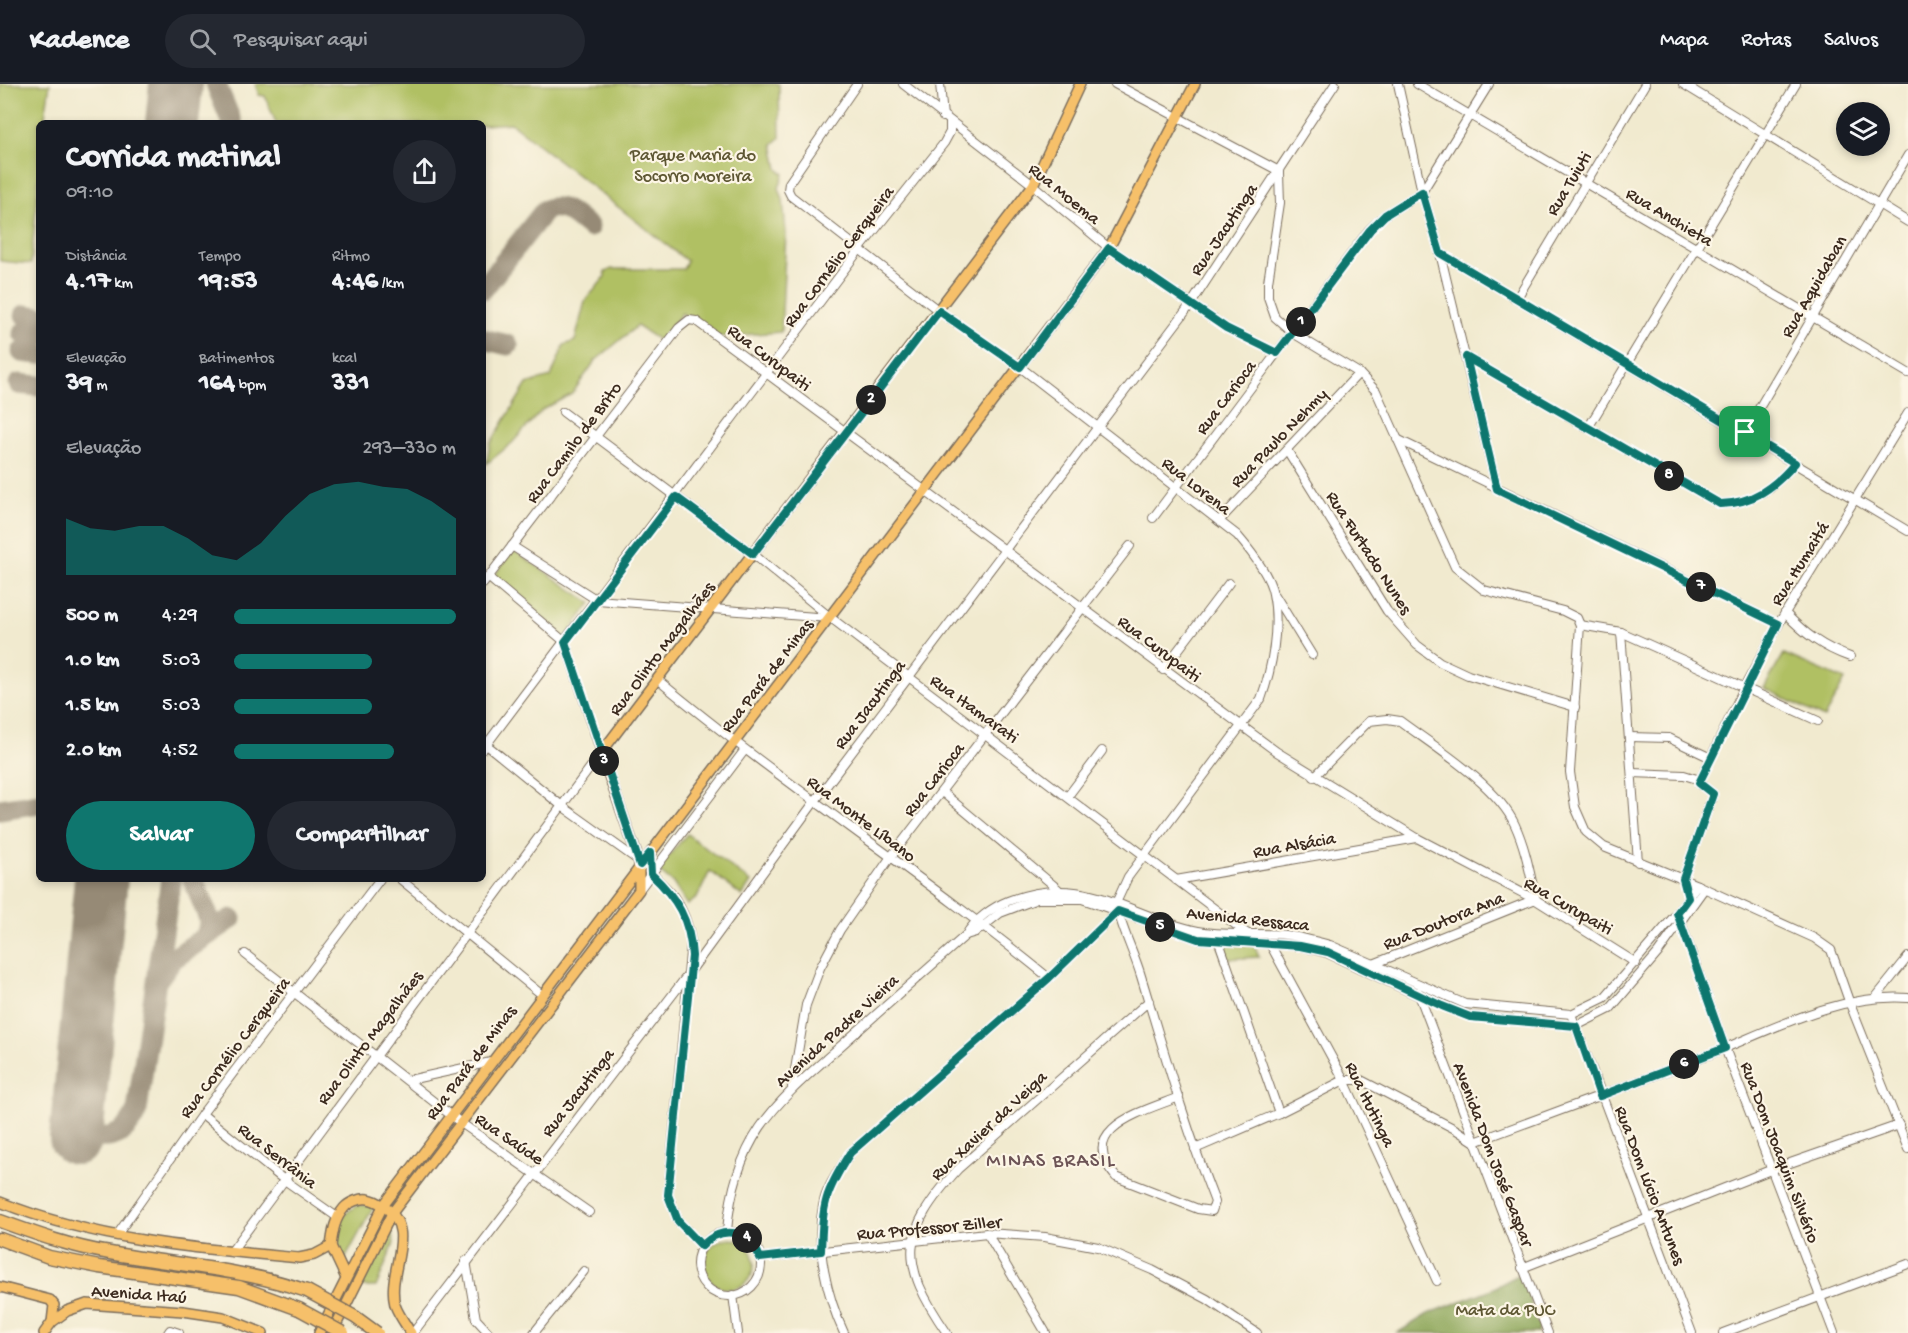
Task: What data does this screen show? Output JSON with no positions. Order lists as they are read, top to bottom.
{
  "streets": {
    "main road": ["Rua Olinto Magalhães", "Rua Pará de Minas", "Avenida Itaú"],
    "street": [
      "Rua Tuiuti",
      "Rua Moema",
      "Rua Anchieta",
      "Rua Jacutinga",
      "Rua Cornélio Cerqueira",
      "Rua Aquidaban",
      "Rua Curupaiti",
      "Rua Carioca",
      "Rua Paulo Nehmy",
      "Rua Camilo de Brito",
      "Rua Lorena",
      "Rua Furtado Nunes",
      "Rua Humaitá",
      "Rua Itamarati",
      "Rua Monte Líbano",
      "Rua Alsácia",
      "Avenida Ressaca",
      "Rua Doutora Ana",
      "Avenida Padre Vieira",
      "Rua Itutinga",
      "Rua Xavier da Veiga",
      "Rua Saúde",
      "Rua Dom Joaquim Silvério",
      "Avenida Dom José Gaspar",
      "Rua Serrânia",
      "Rua Dom Lúcio Antunes",
      "Rua Professor Ziller"
    ]
  },
  "crossings": [
    ["Rua Tuiuti", "Rua Anchieta"],
    ["Rua Moema", "Rua Jacutinga"],
    ["Rua Moema", "Rua Cornélio Cerqueira"],
    ["Rua Moema", "Rua Carioca"],
    ["Rua Moema", "Rua Olinto Magalhães"],
    ["Rua Moema", "Rua Pará de Minas"],
    ["Rua Anchieta", "Rua Aquidaban"],
    ["Rua Jacutinga", "Rua Curupaiti"],
    ["Rua Jacutinga", "Rua Lorena"],
    ["Rua Jacutinga", "Rua Itamarati"],
    ["Rua Jacutinga", "Rua Monte Líbano"],
    ["Rua Jacutinga", "Rua Saúde"],
    ["Rua Cornélio Cerqueira", "Rua Curupaiti"],
    ["Rua Cornélio Cerqueira", "Rua Lorena"],
    ["Rua Cornélio Cerqueira", "Rua Itamarati"],
    ["Rua Cornélio Cerqueira", "Rua Saúde"],
    ["Rua Cornélio Cerqueira", "Rua Serrânia"],
    ["Rua Curupaiti", "Rua Carioca"],
    ["Rua Curupaiti", "Rua Camilo de Brito"],
    ["Rua Curupaiti", "Rua Lorena"],
    ["Rua Curupaiti", "Rua Olinto Magalhães"],
    ["Rua Curupaiti", "Rua Pará de Minas"],
    ["Rua Curupaiti", "Rua Alsácia"],
    ["Rua Curupaiti", "Rua Doutora Ana"],
    ["Rua Carioca", "Rua Lorena"],
    ["Rua Carioca", "Rua Itamarati"],
    ["Rua Carioca", "Rua Monte Líbano"],
    ["Rua Carioca", "Avenida Padre Vieira"],
    ["Rua Paulo Nehmy", "Rua Lorena"],
    ["Rua Paulo Nehmy", "Rua Furtado Nunes"],
    ["Rua Camilo de Brito", "Rua Itamarati"],
    ["Rua Lorena", "Rua Olinto Magalhães"],
    ["Rua Lorena", "Rua Pará de Minas"],
    ["Rua Lorena", "Rua Itamarati"],
    ["Rua Lorena", "Avenida Ressaca"],
    ["Rua Olinto Magalhães", "Rua Itamarati"],
    ["Rua Olinto Magalhães", "Rua Monte Líbano"],
    ["Rua Olinto Magalhães", "Rua Saúde"],
    ["Rua Olinto Magalhães", "Rua Serrânia"],
    ["Rua Pará de Minas", "Rua Itamarati"],
    ["Rua Pará de Minas", "Rua Monte Líbano"],
    ["Rua Pará de Minas", "Rua Saúde"],
    ["Rua Itamarati", "Rua Alsácia"],
    ["Rua Itamarati", "Avenida Ressaca"],
    ["Rua Monte Líbano", "Avenida Ressaca"],
    ["Avenida Ressaca", "Rua Doutora Ana"],
    ["Avenida Ressaca", "Avenida Padre Vieira"],
    ["Avenida Ressaca", "Rua Itutinga"],
    ["Avenida Ressaca", "Avenida Dom José Gaspar"],
    ["Avenida Ressaca", "Rua Dom Lúcio Antunes"],
    ["Avenida Padre Vieira", "Rua Professor Ziller"],
    ["Rua Xavier da Veiga", "Rua Professor Ziller"]
  ],
  "districts": ["MINAS BRASIL"],
  "parks": ["Parque Maria do Socorro Moreira", "Mata da PUC"],
  "page": {
    "header": "Kadence",
    "search": "Pesquisar aqui",
    "nav": ["Mapa", "Rotas", "Salvos"],
    "heading": ["Corrida matinal", "09:10"],
    "stats": [
      ["Distância", "4.17 km"],
      ["Tempo", "19:53"],
      ["Ritmo", "4:46 /km"],
      ["Elevação", "39 m"],
      ["Batimentos", "164 bpm"],
      ["kcal", "331"]
    ],
    "pins": [
      "1",
      "2",
      "8",
      "7",
      "3",
      "5",
      "6",
      "4"
    ],
    "chart": ["Elevação", "293–330 m"],
    "list": [
      {
        "name": "500 m",
        "note": "4:29"
      },
      {
        "name": "1.0 km",
        "note": "5:03"
      },
      {
        "name": "1.5 km",
        "note": "5:03"
      },
      {
        "name": "2.0 km",
        "note": "4:52"
      }
    ],
    "buttons": ["Salvar", "Compartilhar"]
  }
}
